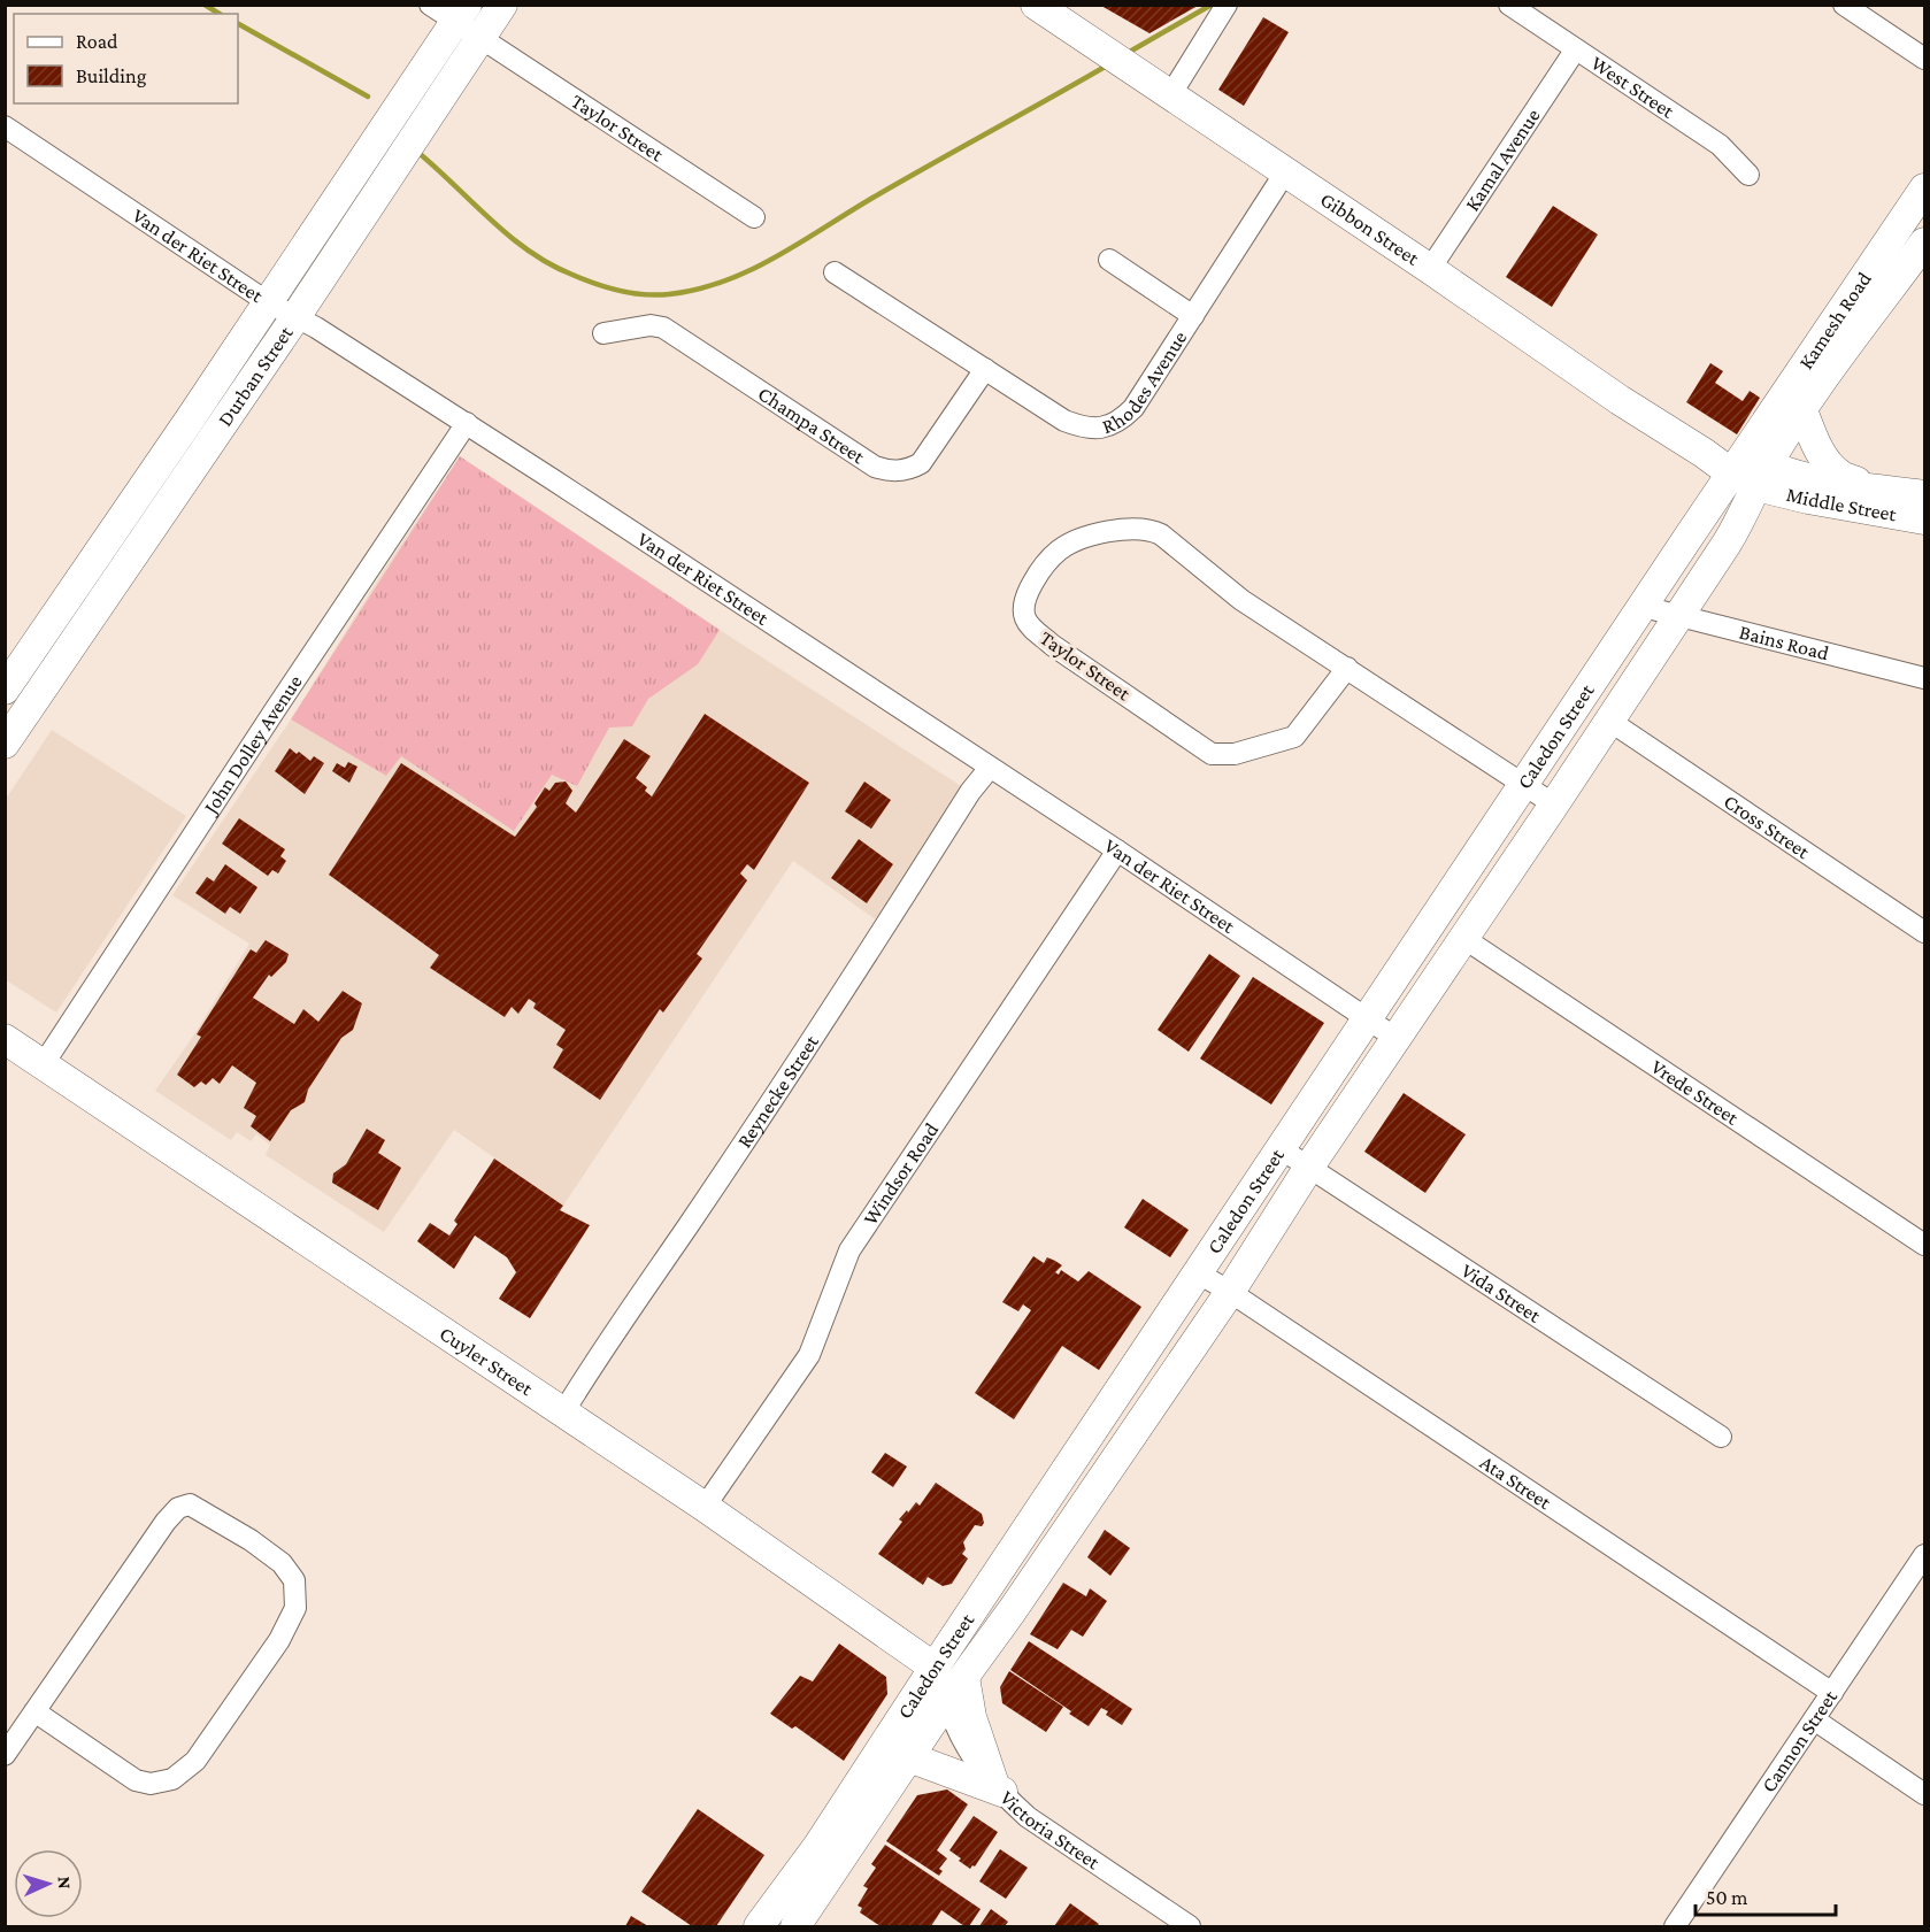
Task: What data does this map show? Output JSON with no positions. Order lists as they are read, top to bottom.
{
  "streets": {
    "main road": [
      "Gibbon Street",
      "Kamesh Road",
      "Durban Street",
      "Middle Street",
      "Caledon Street",
      "Cuyler Street"
    ],
    "street": [
      "West Street",
      "Taylor Street",
      "Kamal Avenue",
      "Van der Riet Street",
      "Rhodes Avenue",
      "Champa Street",
      "Bains Road",
      "John Dolley Avenue",
      "Cross Street",
      "Reynecke Street",
      "Vrede Street",
      "Windsor Road",
      "Vida Street",
      "Ata Street",
      "Cannon Street",
      "Victoria Street"
    ]
  },
  "crossings": [
    ["West Street", "Kamal Avenue"],
    ["Taylor Street", "Durban Street"],
    ["Taylor Street", "Caledon Street"],
    ["Kamal Avenue", "Gibbon Street"],
    ["Gibbon Street", "Kamesh Road"],
    ["Gibbon Street", "Rhodes Avenue"],
    ["Gibbon Street", "Middle Street"],
    ["Gibbon Street", "Caledon Street"],
    ["Van der Riet Street", "Durban Street"],
    ["Van der Riet Street", "Caledon Street"],
    ["Van der Riet Street", "John Dolley Avenue"],
    ["Van der Riet Street", "Reynecke Street"],
    ["Van der Riet Street", "Windsor Road"],
    ["Kamesh Road", "Middle Street"],
    ["Kamesh Road", "Caledon Street"],
    ["Rhodes Avenue", "Champa Street"],
    ["Middle Street", "Caledon Street"],
    ["Bains Road", "Caledon Street"],
    ["Caledon Street", "Cross Street"],
    ["Caledon Street", "Vrede Street"],
    ["Caledon Street", "Vida Street"],
    ["Caledon Street", "Cuyler Street"],
    ["Caledon Street", "Ata Street"],
    ["Caledon Street", "Victoria Street"],
    ["John Dolley Avenue", "Cuyler Street"],
    ["Reynecke Street", "Cuyler Street"],
    ["Windsor Road", "Cuyler Street"],
    ["Ata Street", "Cannon Street"]
  ],
  "legend": ["Road", "Building"],
  "scale_bar": "50 m",
  "north": "right"
}
